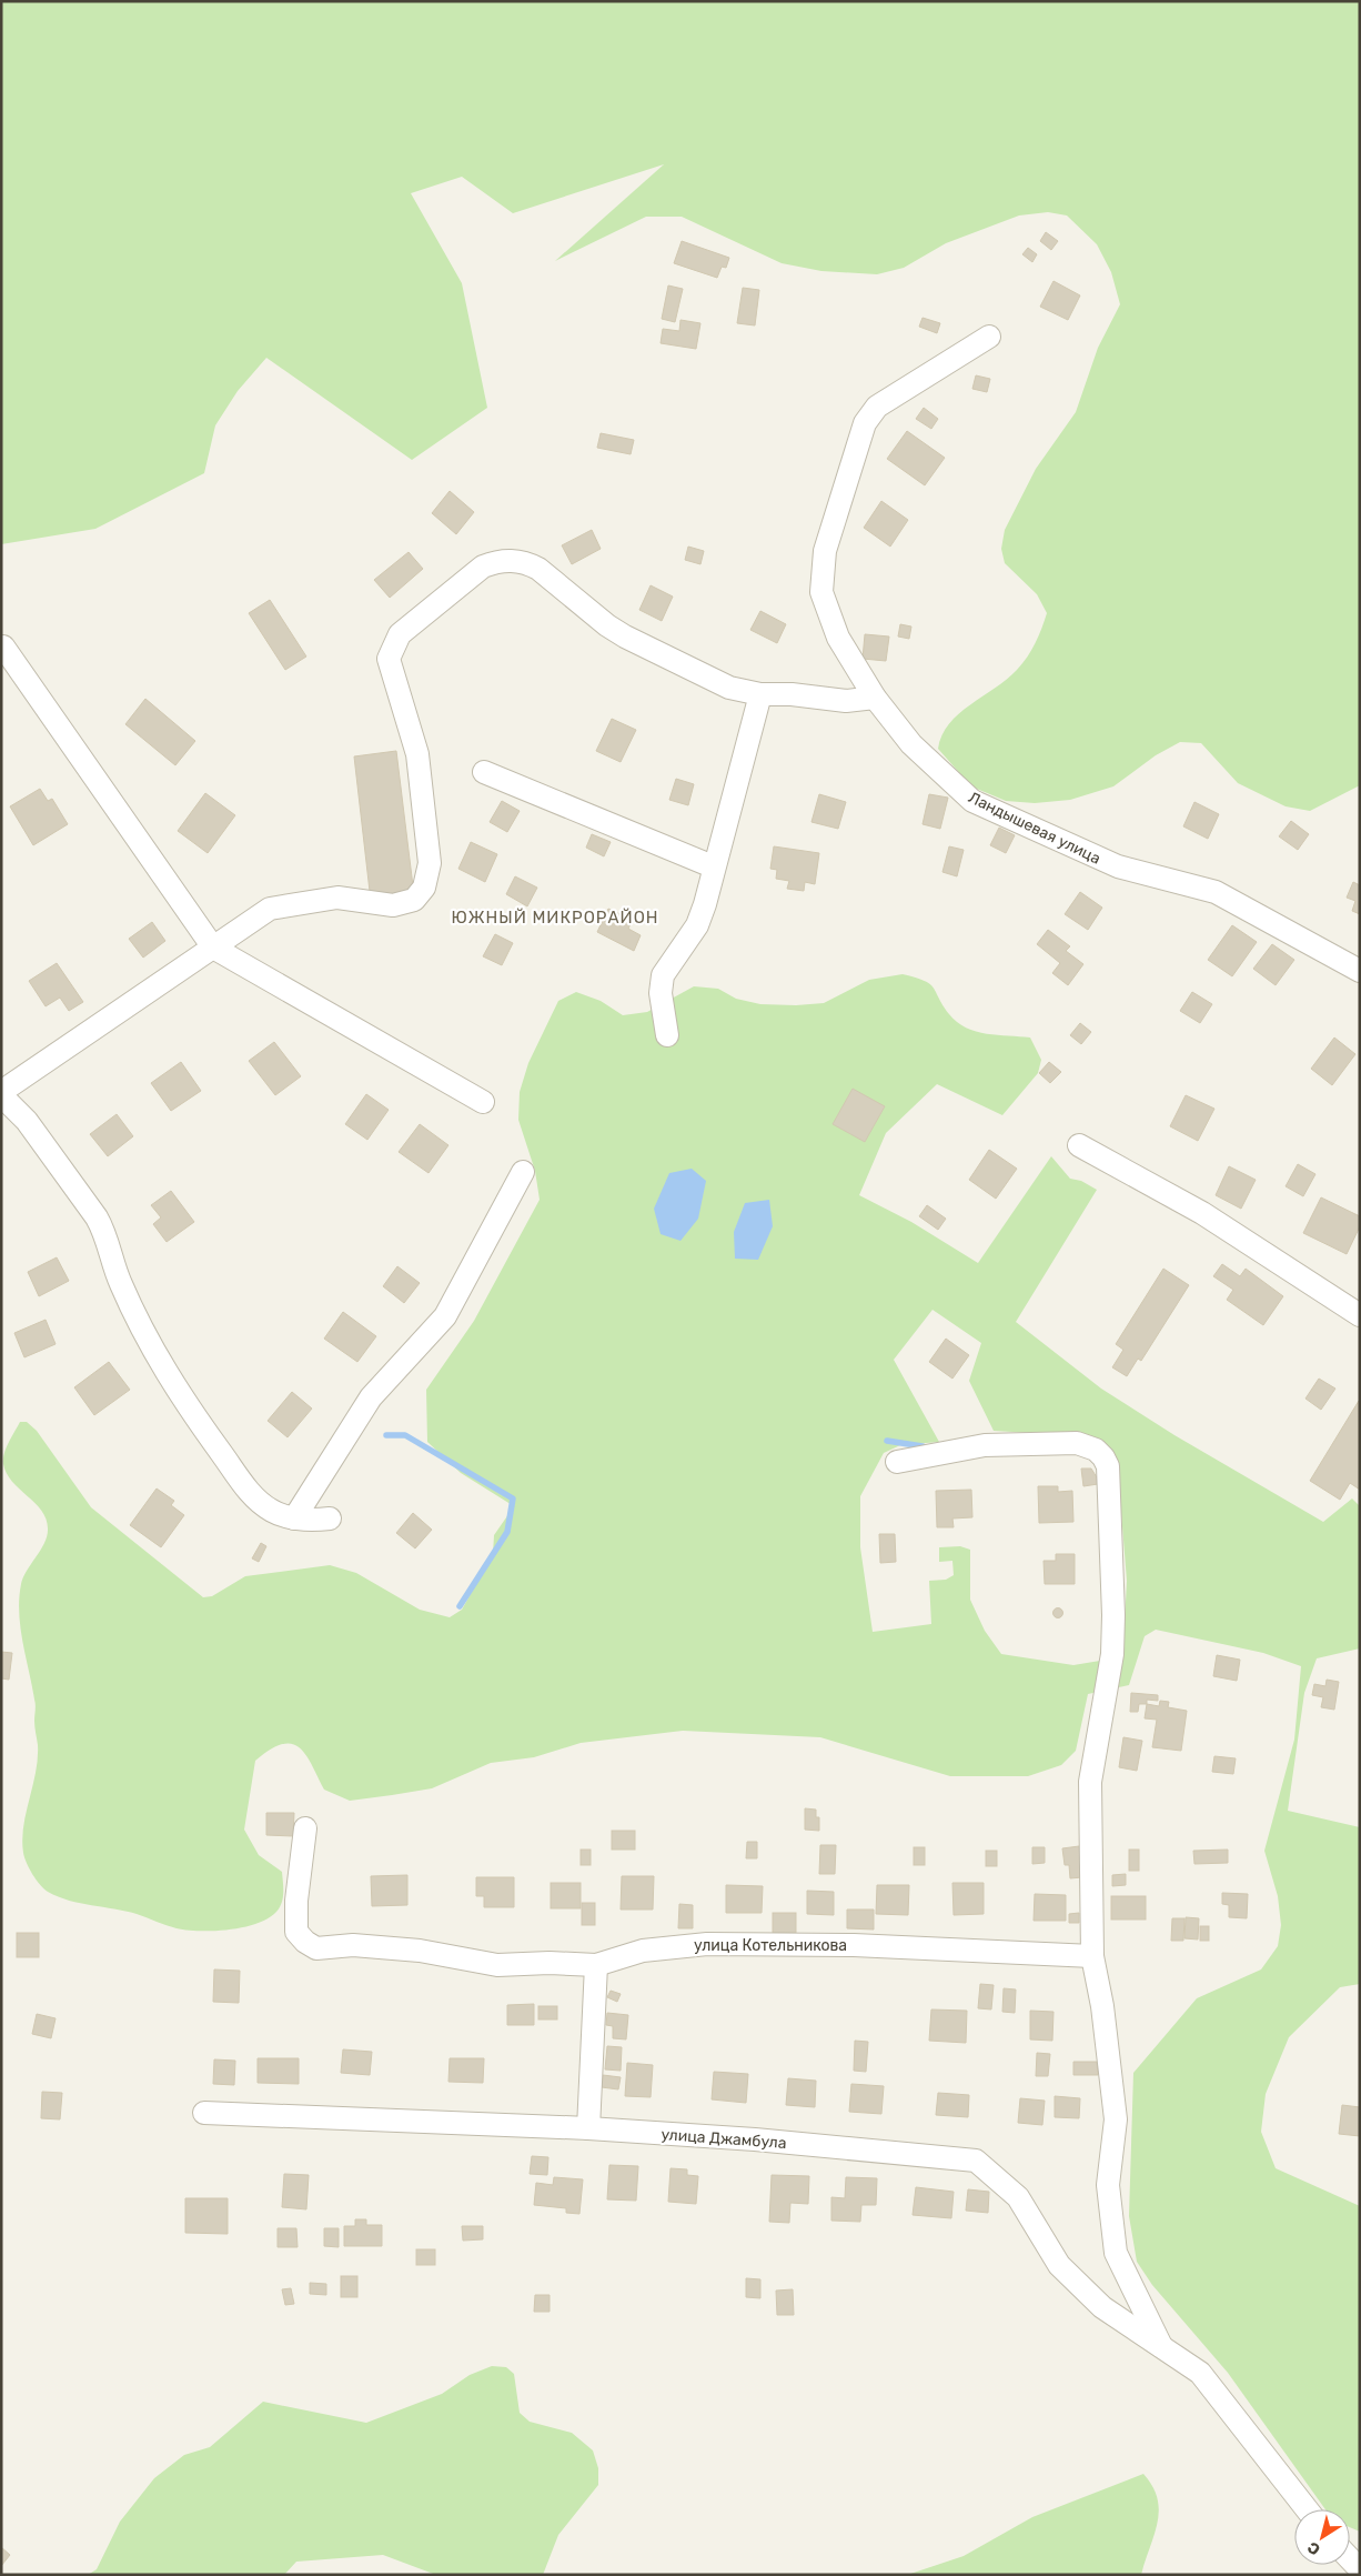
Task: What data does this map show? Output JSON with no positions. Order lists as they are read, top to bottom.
{
  "streets": {
    "street": ["Ландышевая улица", "улица Котельникова", "улица Джамбула"]
  },
  "districts": ["ЮЖНЫЙ МИКРОРАЙОН"],
  "north": "bottom left"
}
